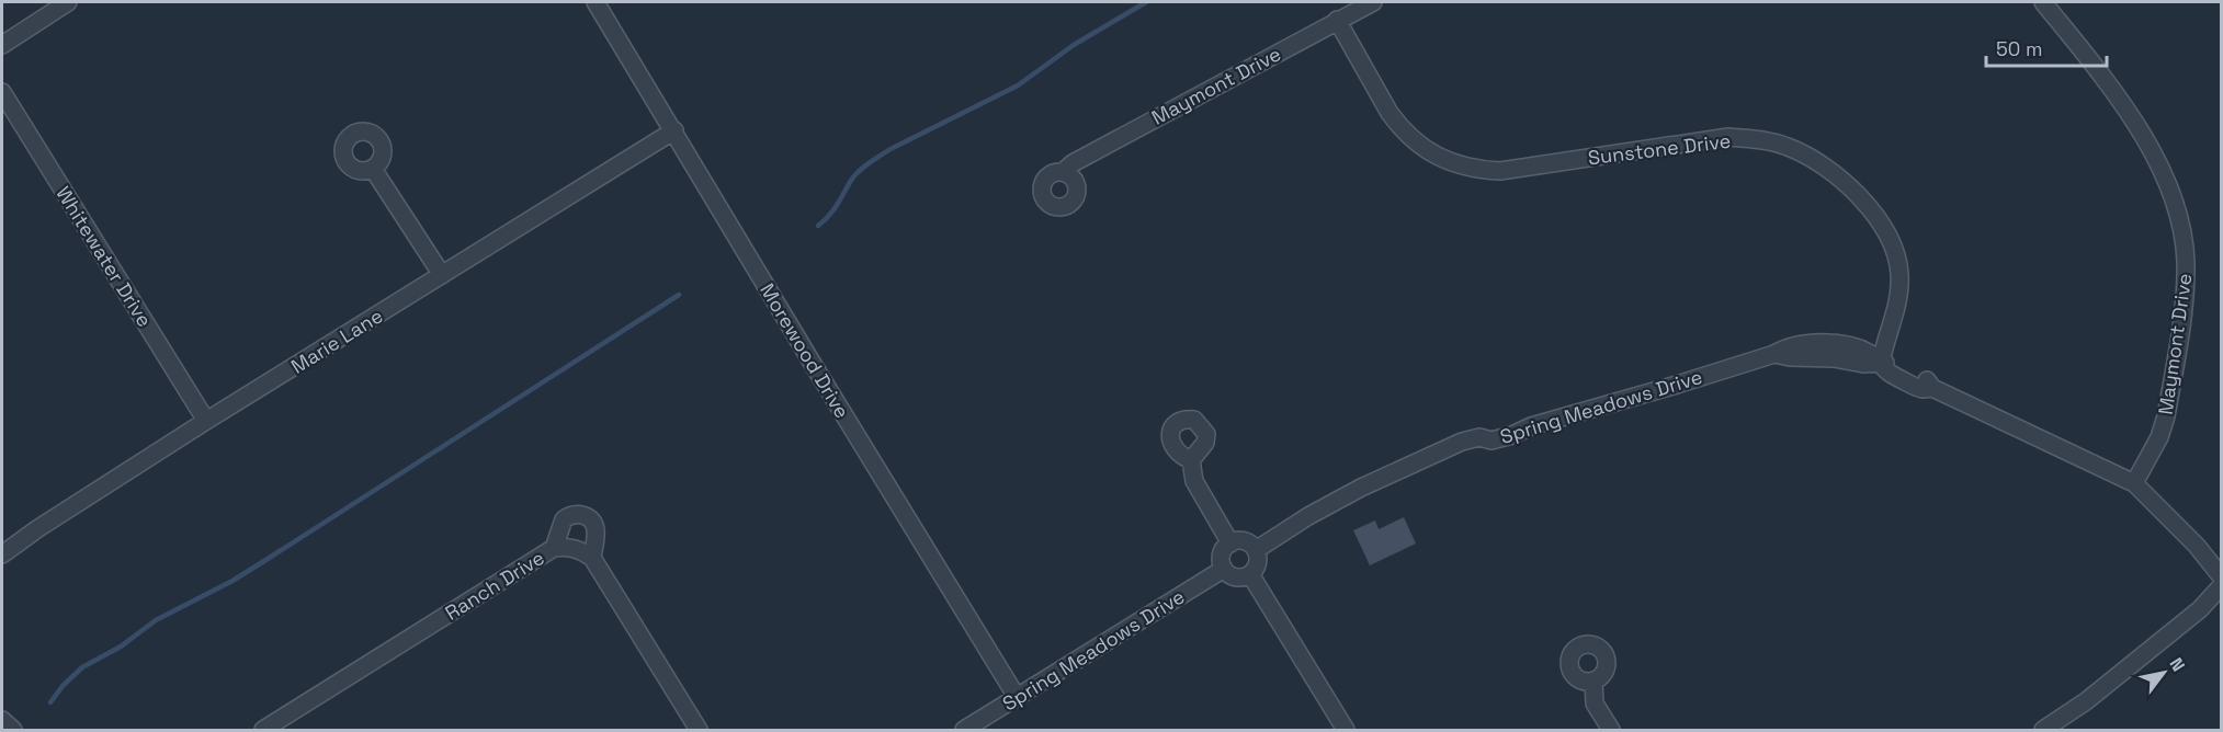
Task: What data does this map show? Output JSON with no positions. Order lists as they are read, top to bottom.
{
  "streets": {
    "street": [
      "Maymont Drive",
      "Sunstone Drive",
      "Whitewater Drive",
      "Marie Lane",
      "Morewood Drive",
      "Spring Meadows Drive",
      "Ranch Drive"
    ]
  },
  "crossings": [
    ["Maymont Drive", "Sunstone Drive"],
    ["Maymont Drive", "Spring Meadows Drive"],
    ["Sunstone Drive", "Spring Meadows Drive"],
    ["Whitewater Drive", "Marie Lane"],
    ["Marie Lane", "Morewood Drive"],
    ["Morewood Drive", "Spring Meadows Drive"]
  ],
  "scale_bar": "50 m",
  "north": "top right"
}
